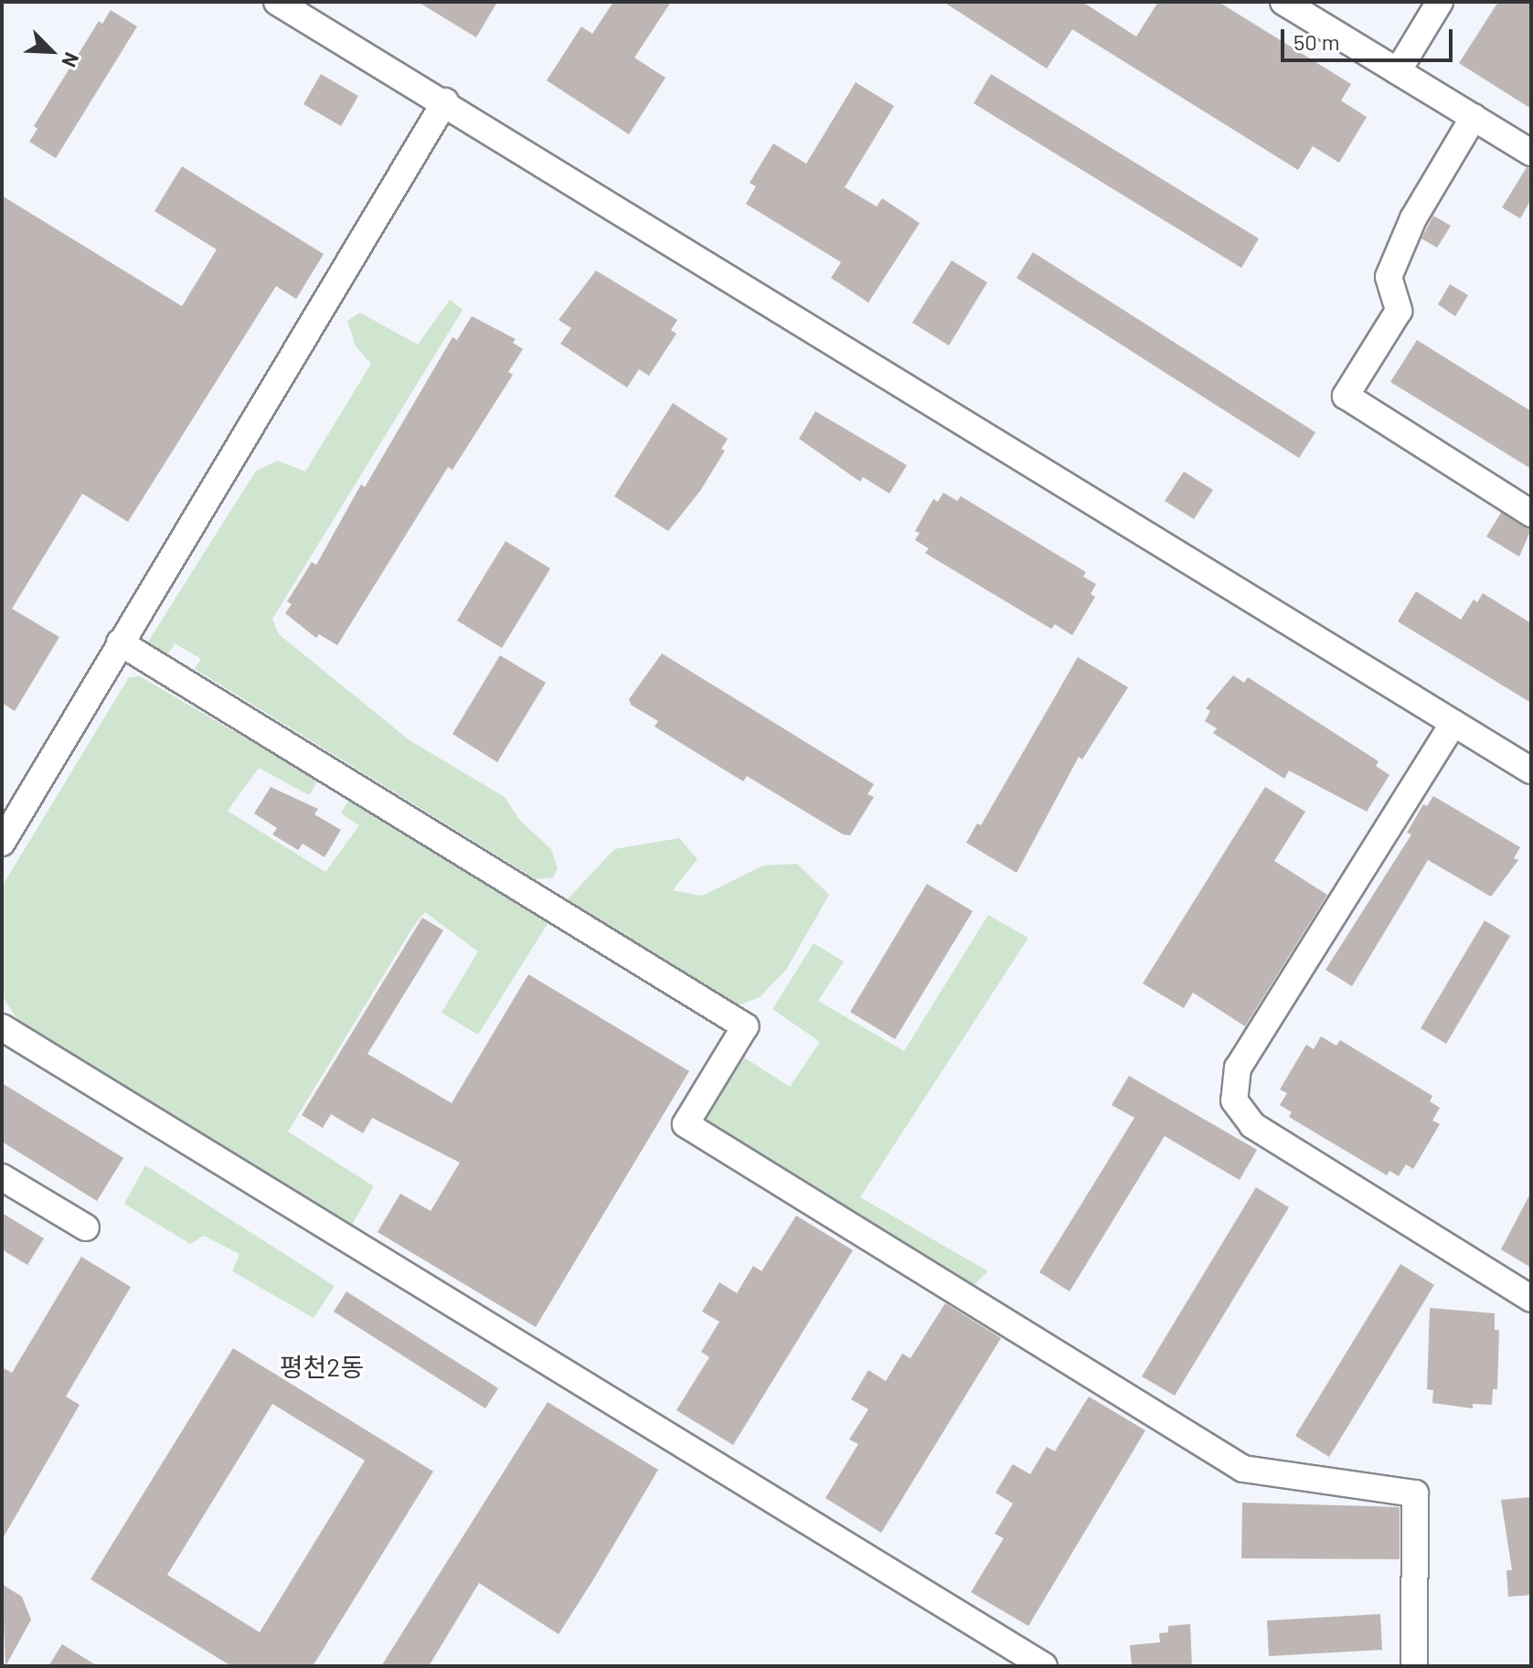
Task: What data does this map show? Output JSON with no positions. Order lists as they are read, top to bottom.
{
  "districts": ["평천2동"],
  "scale_bar": "50 m",
  "north": "bottom right"
}
